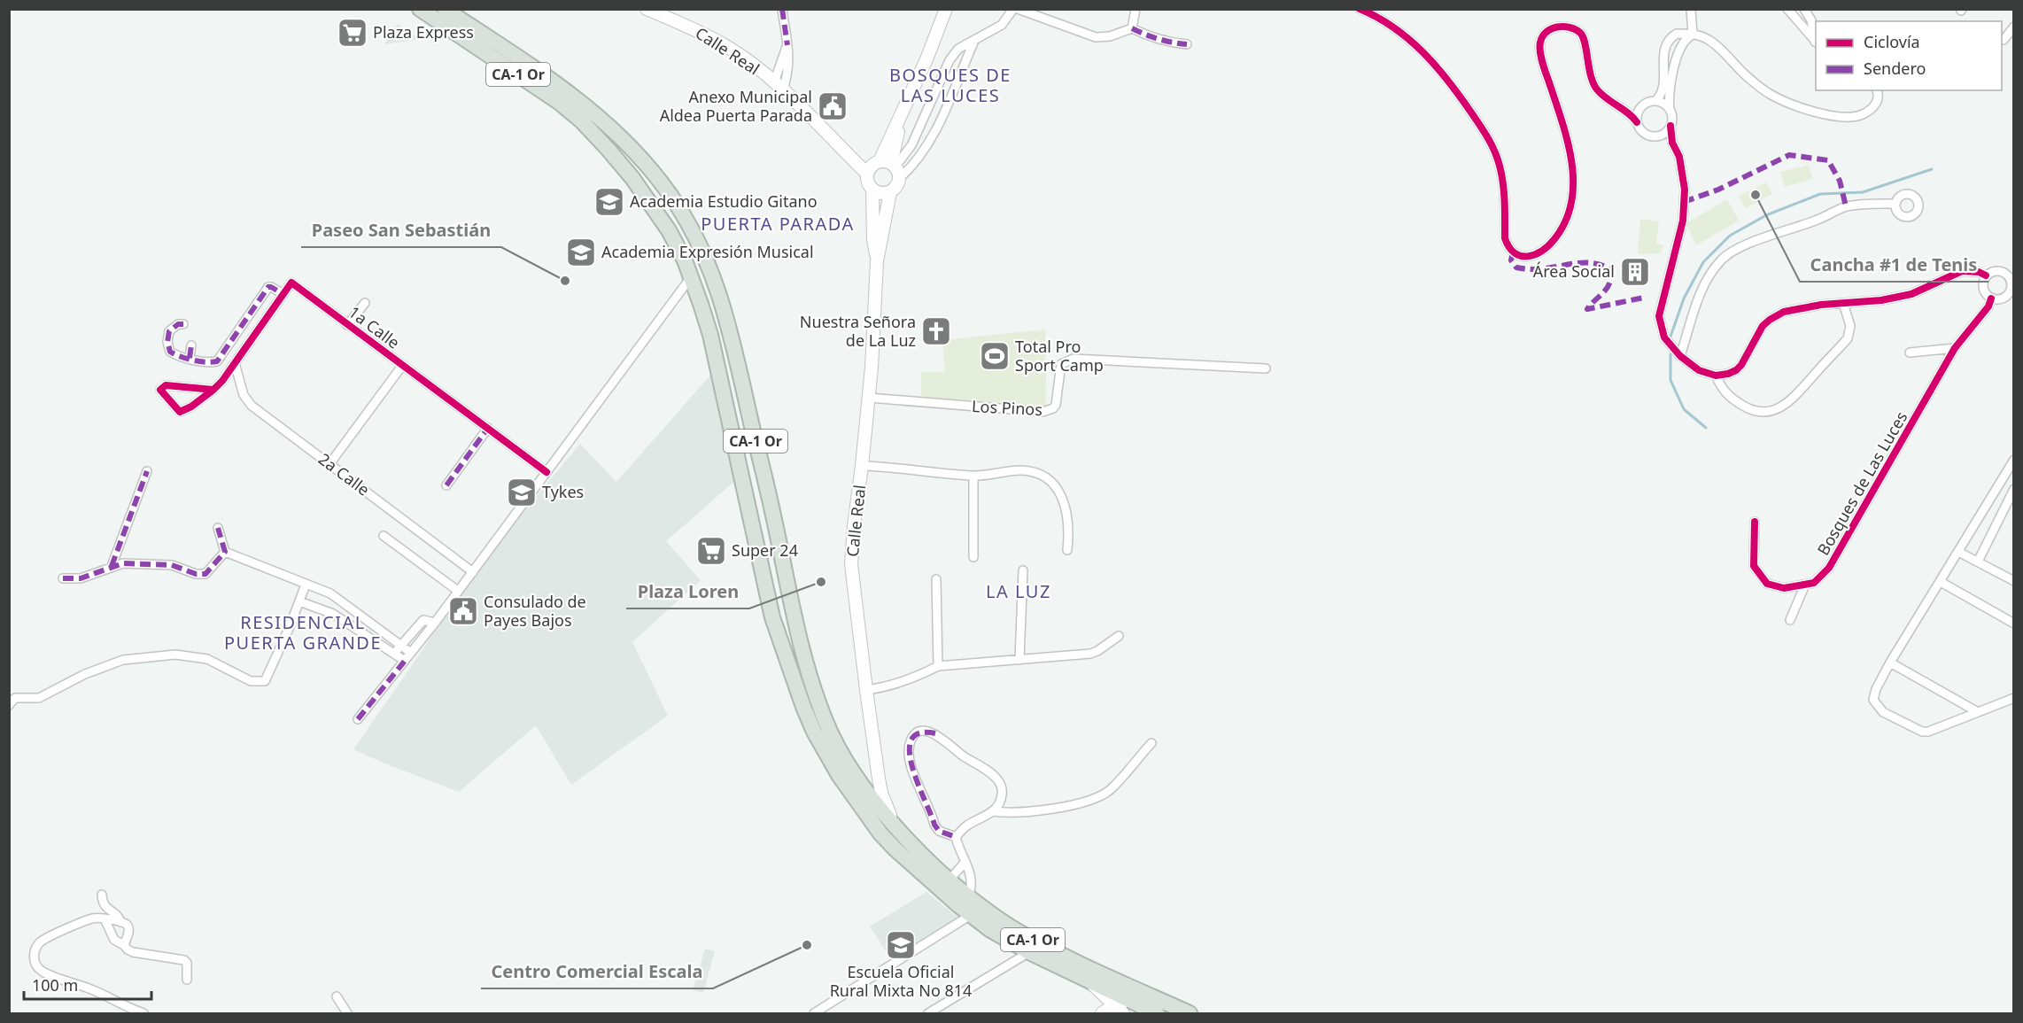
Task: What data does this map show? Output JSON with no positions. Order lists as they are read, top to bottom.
{
  "streets": {
    "highway": ["CA-1 Or"],
    "main road": ["Calle Real"],
    "street": [
      "1a Calle",
      "Los Pinos",
      "2a Calle",
      "Bosques de Las Luces"
    ]
  },
  "crossings": [
    ["Calle Real", "CA-1 Or"],
    ["Calle Real", "Los Pinos"]
  ],
  "districts": [
    "BOSQUES DE LAS LUCES",
    "PUERTA PARADA",
    "LA LUZ",
    "RESIDENCIAL PUERTA GRANDE"
  ],
  "places": {
    "supermarket": ["Plaza Express", "Super 24"],
    "public building": ["Anexo Municipal Aldea Puerta Parada", "Consulado de Payes Bajos"],
    "other": [
      "Cancha #1 de Tenis",
      "Paseo San Sebastián",
      "Plaza Loren",
      "Centro Comercial Escala"
    ],
    "school or university": [
      "Academia Estudio Gitano",
      "Academia Expresión Musical",
      "Tykes",
      "Escuela Oficial Rural Mixta No 814"
    ],
    "building": ["Área Social"],
    "church": ["Nuestra Señora de La Luz"],
    "sports": ["Total Pro Sport Camp"]
  },
  "legend": ["Ciclovía", "Sendero"],
  "scale_bar": "100 m"
}
